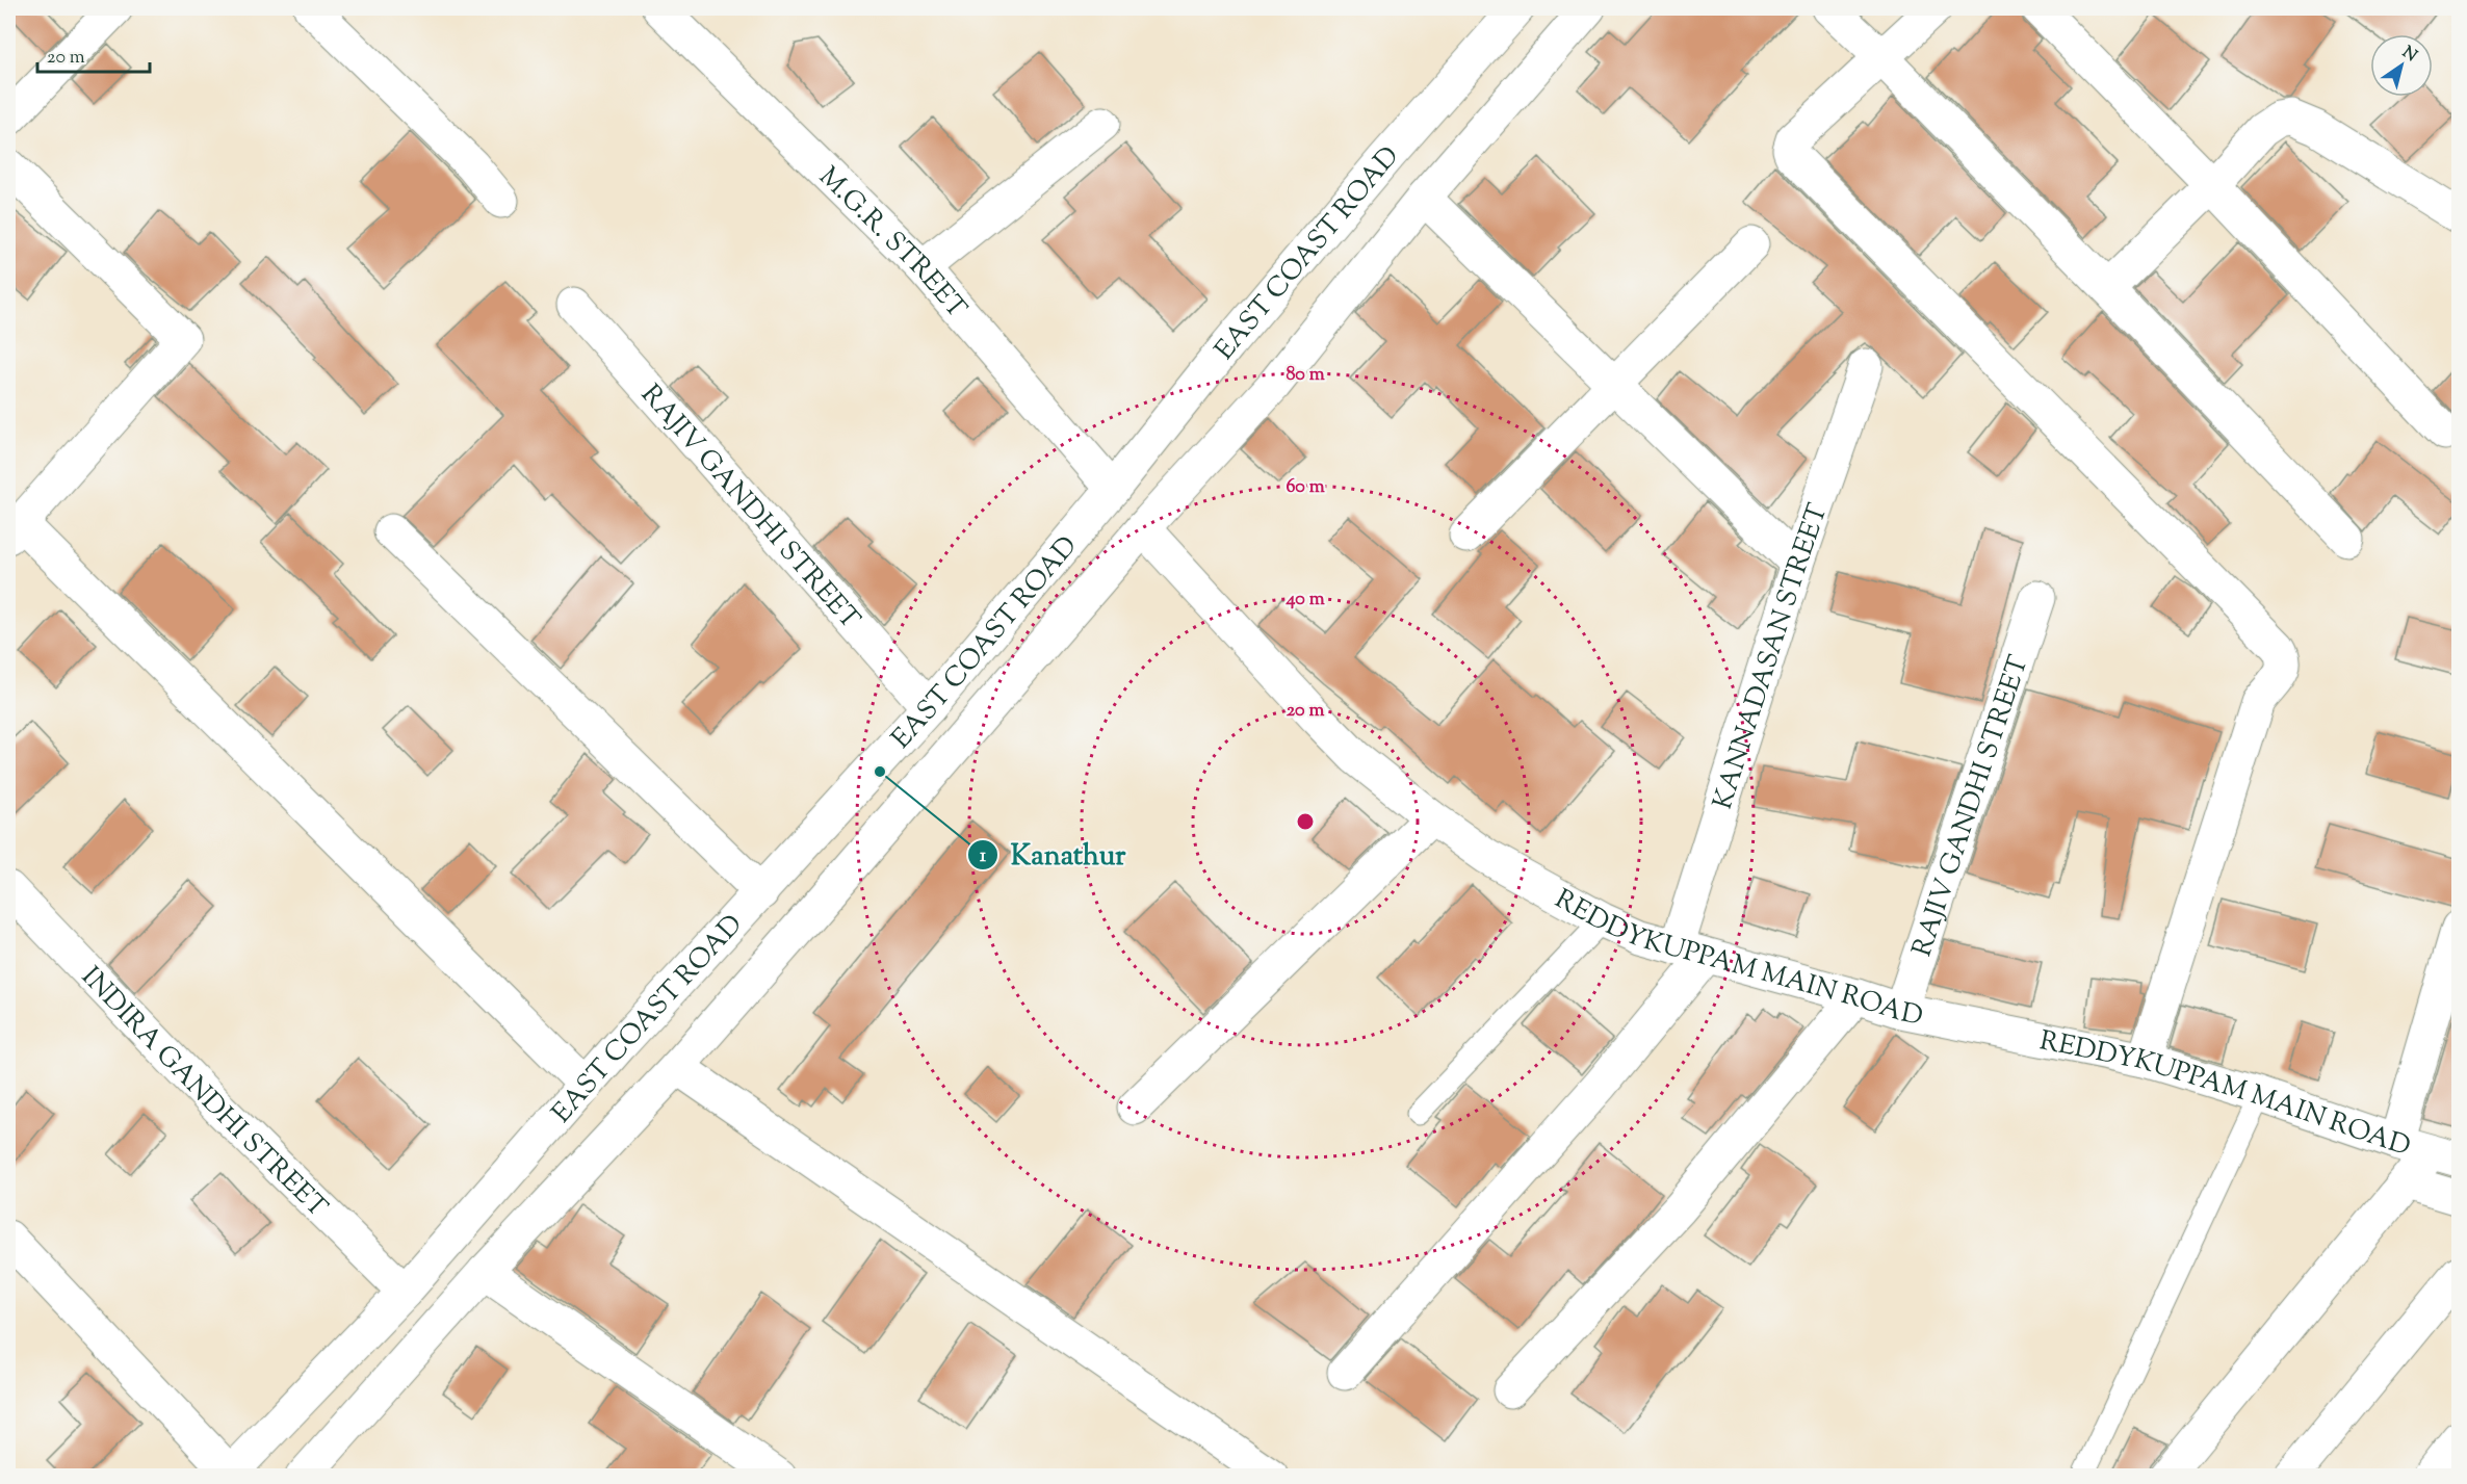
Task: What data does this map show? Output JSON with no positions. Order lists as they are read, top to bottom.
{
  "streets": {
    "street": [
      "M.G.R. STREET",
      "EAST COAST ROAD",
      "RAJIV GANDHI STREET",
      "KANNADASAN STREET",
      "REDDYKUPPAM MAIN ROAD",
      "INDIRA GANDHI STREET"
    ]
  },
  "crossings": [
    ["M.G.R. STREET", "EAST COAST ROAD"],
    ["M.G.R. STREET", "REDDYKUPPAM MAIN ROAD"],
    ["EAST COAST ROAD", "RAJIV GANDHI STREET"],
    ["EAST COAST ROAD", "REDDYKUPPAM MAIN ROAD"],
    ["EAST COAST ROAD", "INDIRA GANDHI STREET"],
    ["RAJIV GANDHI STREET", "REDDYKUPPAM MAIN ROAD"],
    ["KANNADASAN STREET", "REDDYKUPPAM MAIN ROAD"]
  ],
  "places": ["Kanathur"],
  "scale_bar": "20 m",
  "north": "top right",
  "rings": [
    "80 m",
    "60 m",
    "40 m",
    "20 m"
  ]
}
